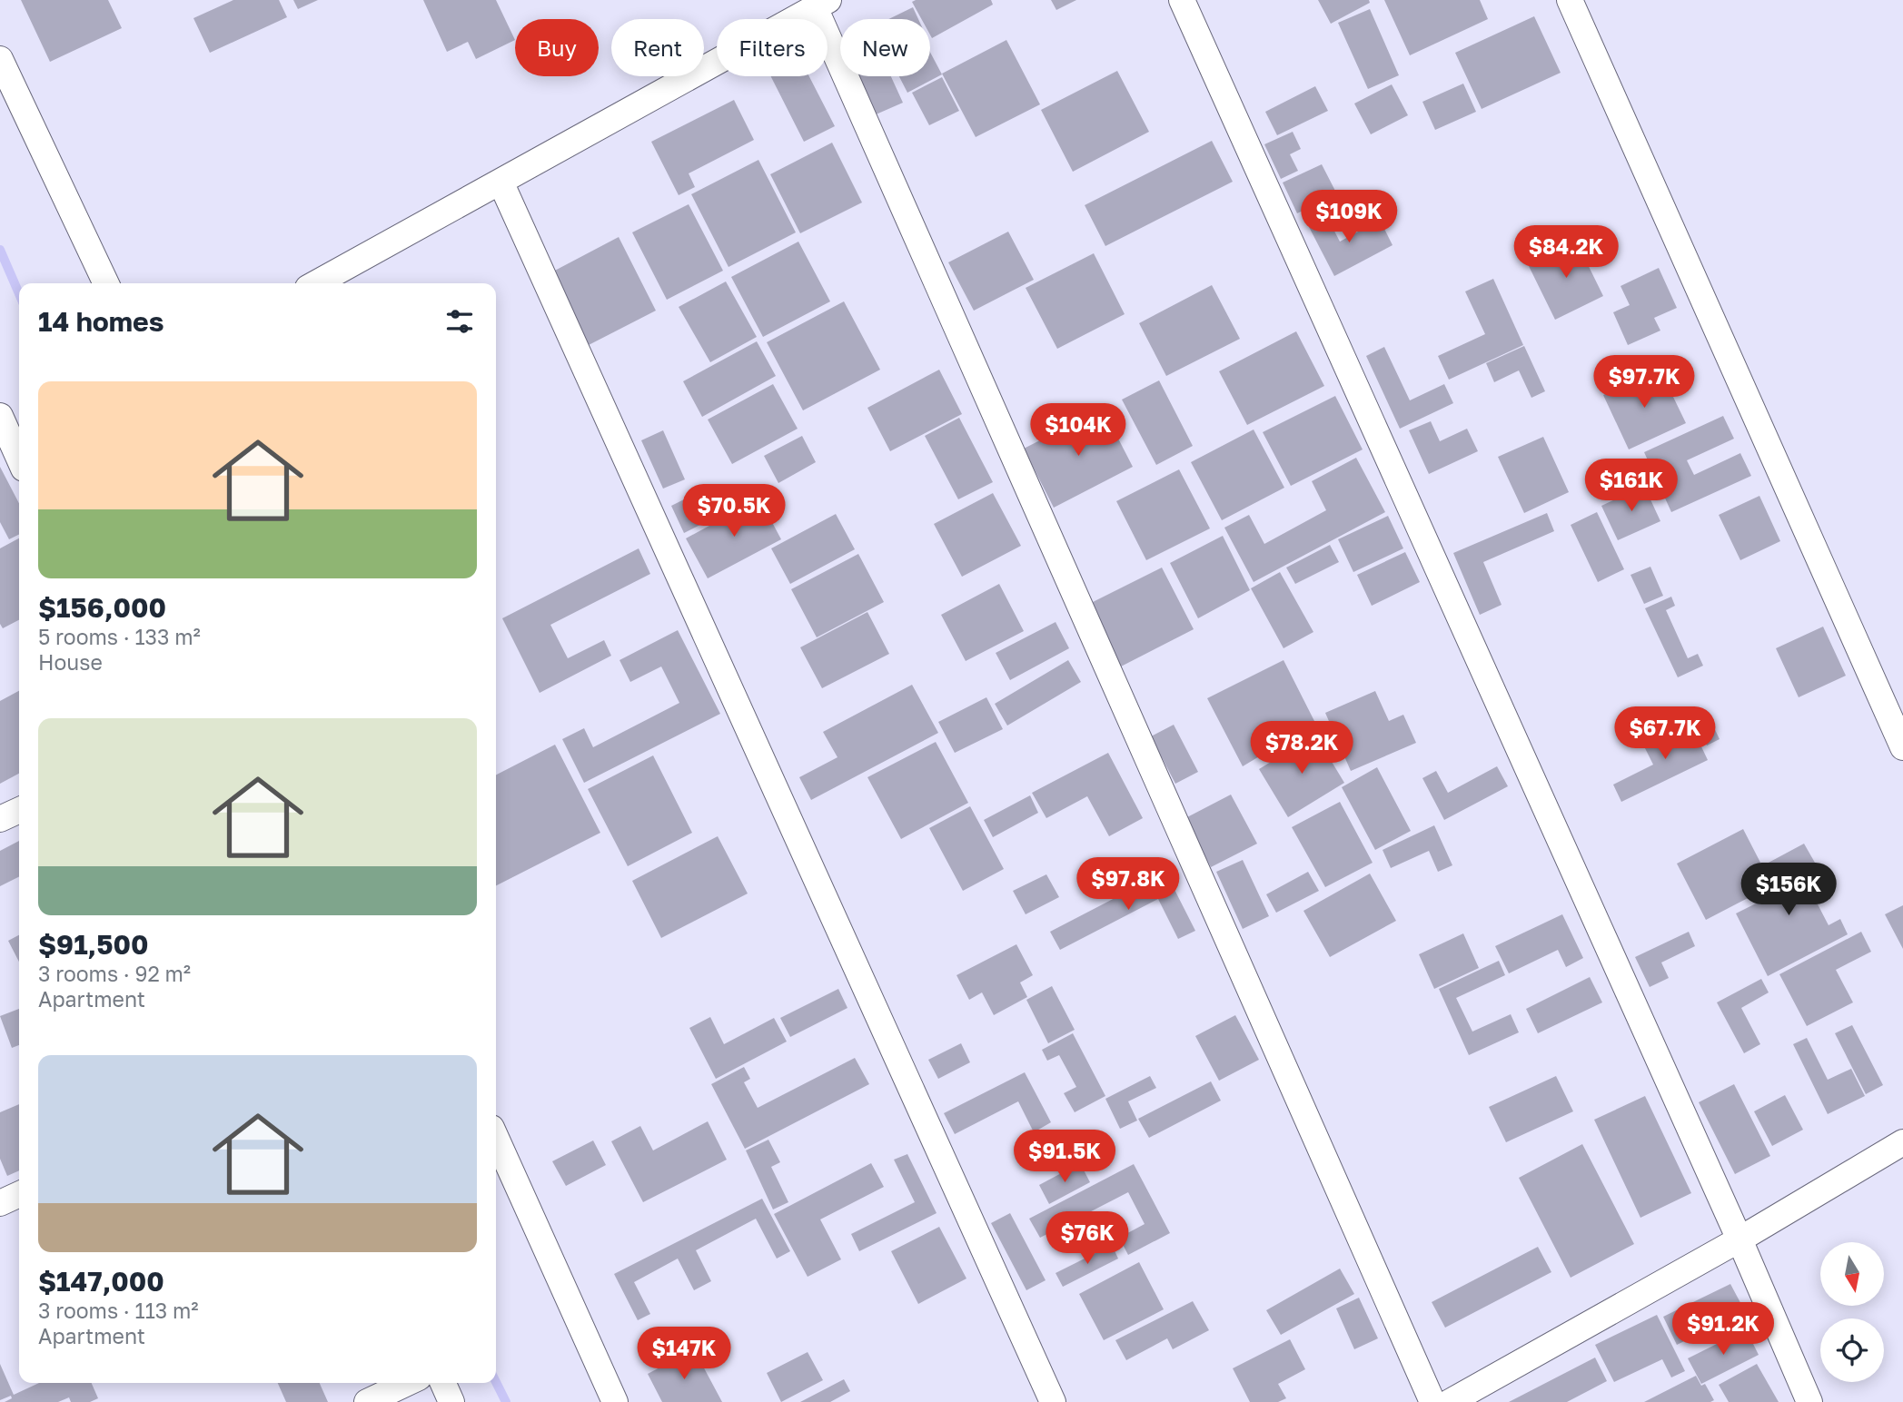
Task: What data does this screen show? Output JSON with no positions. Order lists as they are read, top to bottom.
{
  "north": "bottom",
  "page": {
    "chip": [
      "Buy",
      "Rent",
      "Filters",
      "New"
    ],
    "price": [
      "$109K",
      "$84.2K",
      "$97.7K",
      "$104K",
      "$161K",
      "$70.5K",
      "$67.7K",
      "$78.2K",
      "$97.8K",
      "$156K",
      "$91.5K",
      "$76K",
      "$91.2K",
      "$147K"
    ],
    "heading": "14 homes",
    "list": [
      {
        "name": "$156,000",
        "note": "5 rooms · 133 m² · House"
      },
      {
        "name": "$91,500",
        "note": "3 rooms · 92 m² · Apartment"
      },
      {
        "name": "$147,000",
        "note": "3 rooms · 113 m² · Apartment"
      }
    ]
  }
}
